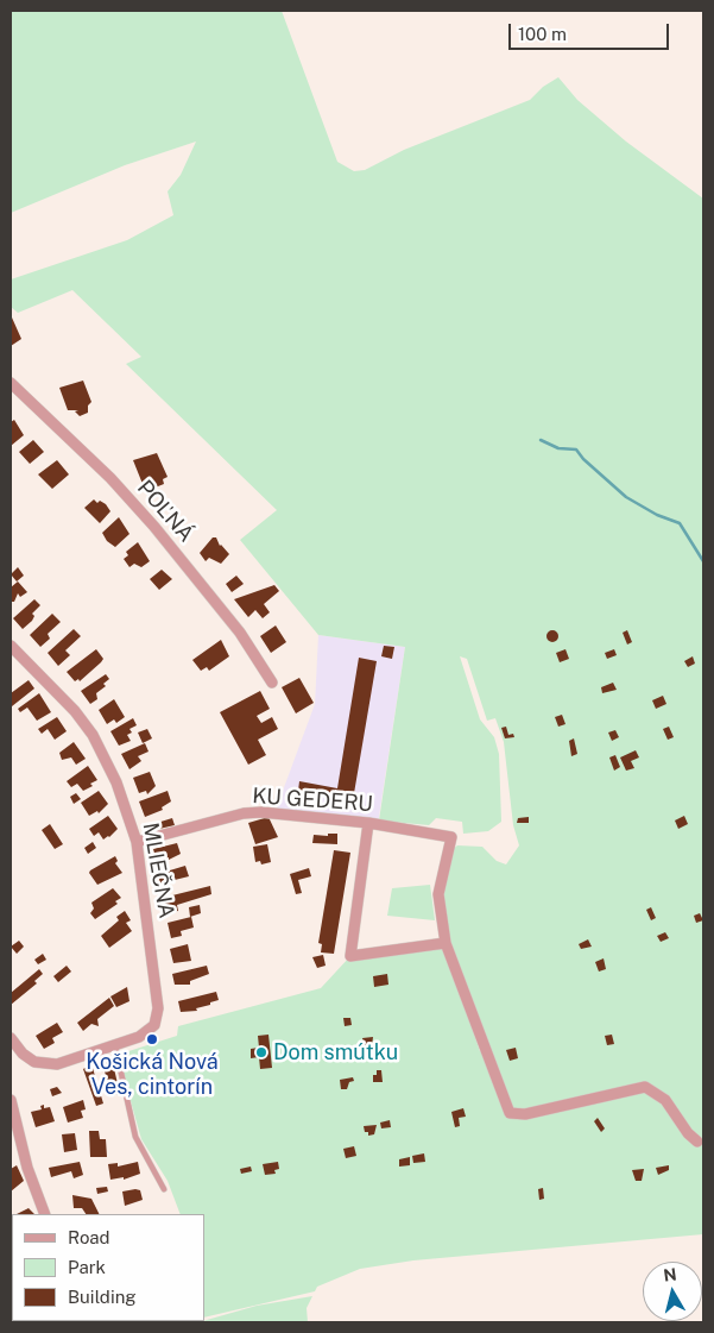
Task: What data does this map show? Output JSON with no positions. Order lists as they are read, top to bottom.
{
  "streets": {
    "street": ["POĽNÁ", "KU GEDERU", "MLIEČNA"]
  },
  "crossings": [
    ["KU GEDERU", "MLIEČNA"]
  ],
  "places": ["Košická Nová Ves, cintorín", "Dom smútku"],
  "legend": ["Road", "Park", "Building"],
  "scale_bar": "100 m",
  "north": "top"
}
